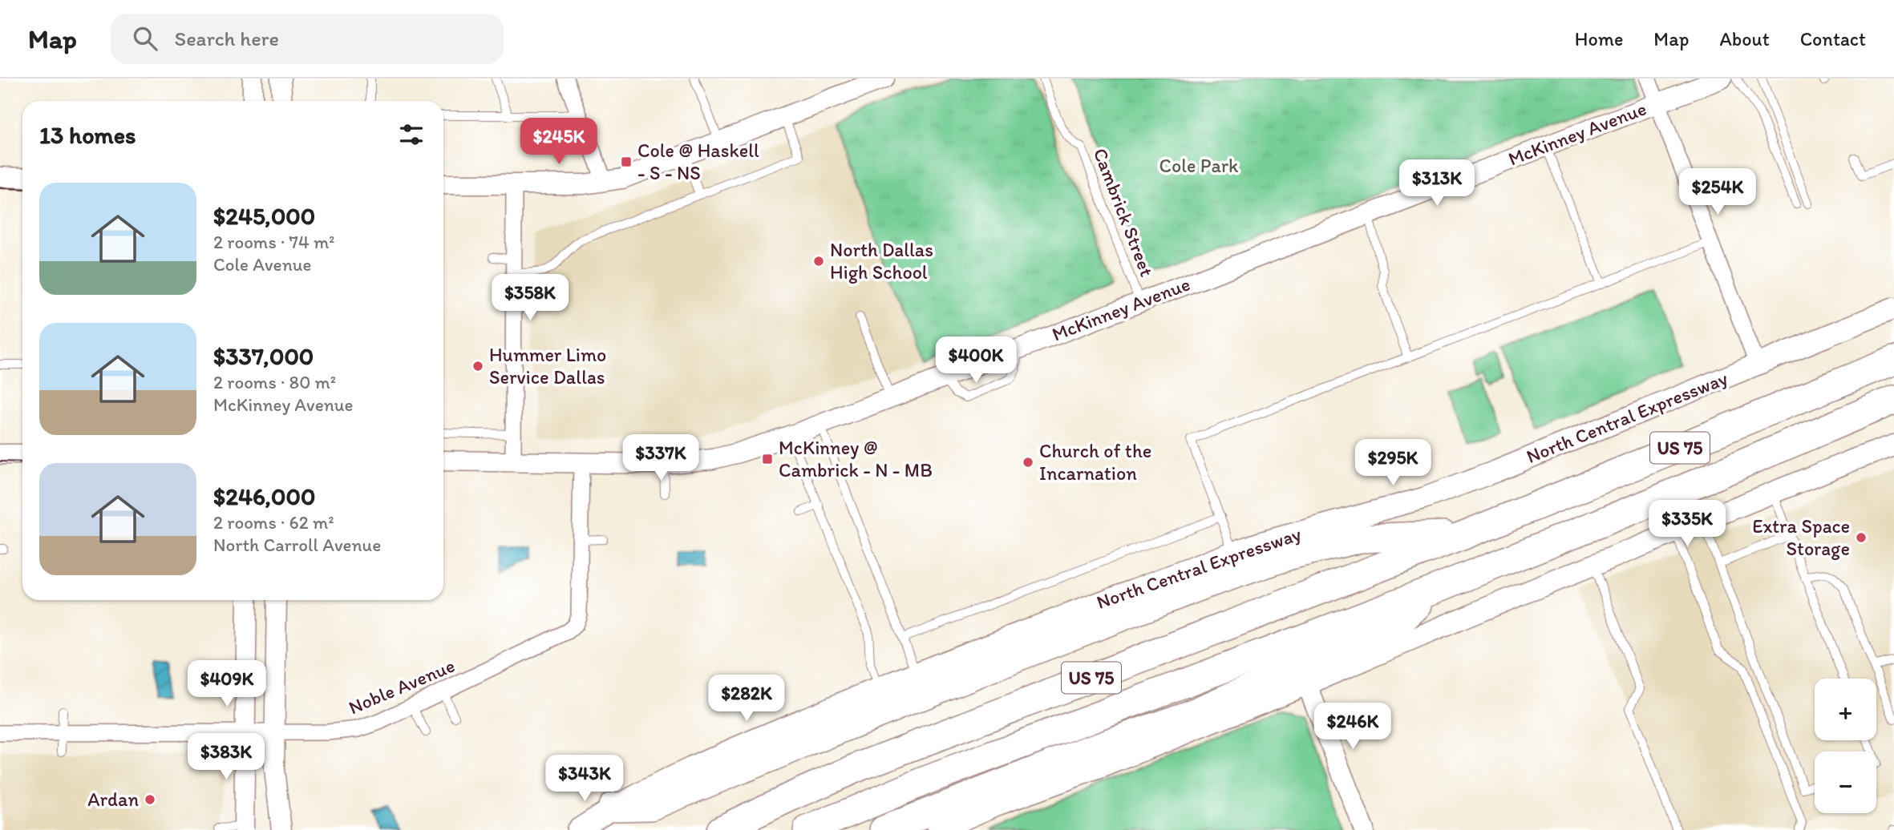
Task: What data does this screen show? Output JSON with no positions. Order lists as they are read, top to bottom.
{
  "streets": {
    "highway": ["US 75"],
    "main road": ["North Central Expressway"],
    "street": ["McKinney Avenue", "Noble Avenue"],
    "lane": ["Cambrick Street"]
  },
  "crossings": [
    ["McKinney Avenue", "Cambrick Street"],
    ["McKinney Avenue", "Noble Avenue"]
  ],
  "parks": ["Cole Park"],
  "places": {
    "transit": ["Cole @ Haskell - S - NS", "McKinney @ Cambrick - N - MB"],
    "other": [
      "North Dallas High School",
      "Hummer Limo Service Dallas",
      "Church of the Incarnation",
      "Extra Space Storage",
      "Ardan"
    ]
  },
  "page": {
    "header": "Map",
    "search": "Search here",
    "nav": [
      "Home",
      "Map",
      "About",
      "Contact"
    ],
    "heading": "13 homes",
    "price": [
      "$245K",
      "$313K",
      "$254K",
      "$358K",
      "$400K",
      "$337K",
      "$295K",
      "$335K",
      "$409K",
      "$282K",
      "$246K",
      "$383K",
      "$343K"
    ],
    "list": [
      {
        "name": "$245,000",
        "note": "2 rooms · 74 m² · Cole Avenue"
      },
      {
        "name": "$337,000",
        "note": "2 rooms · 80 m² · McKinney Avenue"
      },
      {
        "name": "$246,000",
        "note": "2 rooms · 62 m² · North Carroll Avenue"
      }
    ],
    "map_buttons": ["+", "−"]
  }
}
